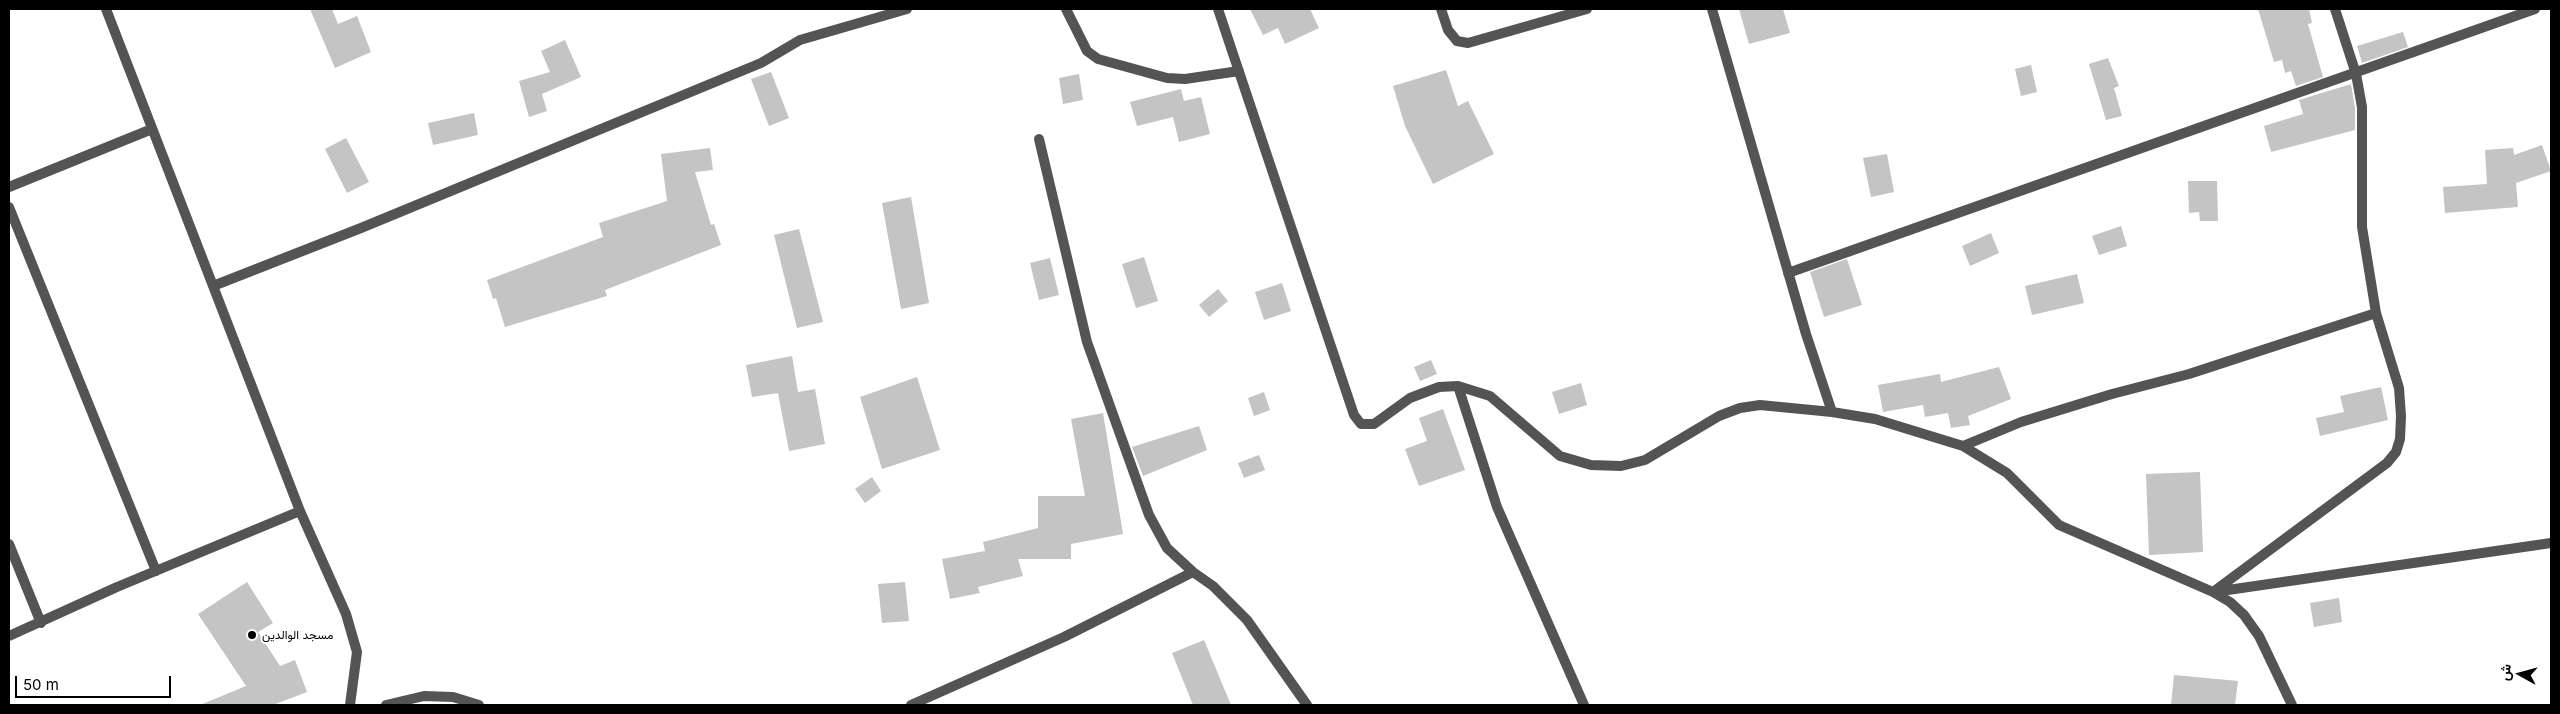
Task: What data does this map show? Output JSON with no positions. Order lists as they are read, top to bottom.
{
  "places": ["مسجد الوالدين"],
  "scale_bar": "50 m",
  "north": "left"
}
